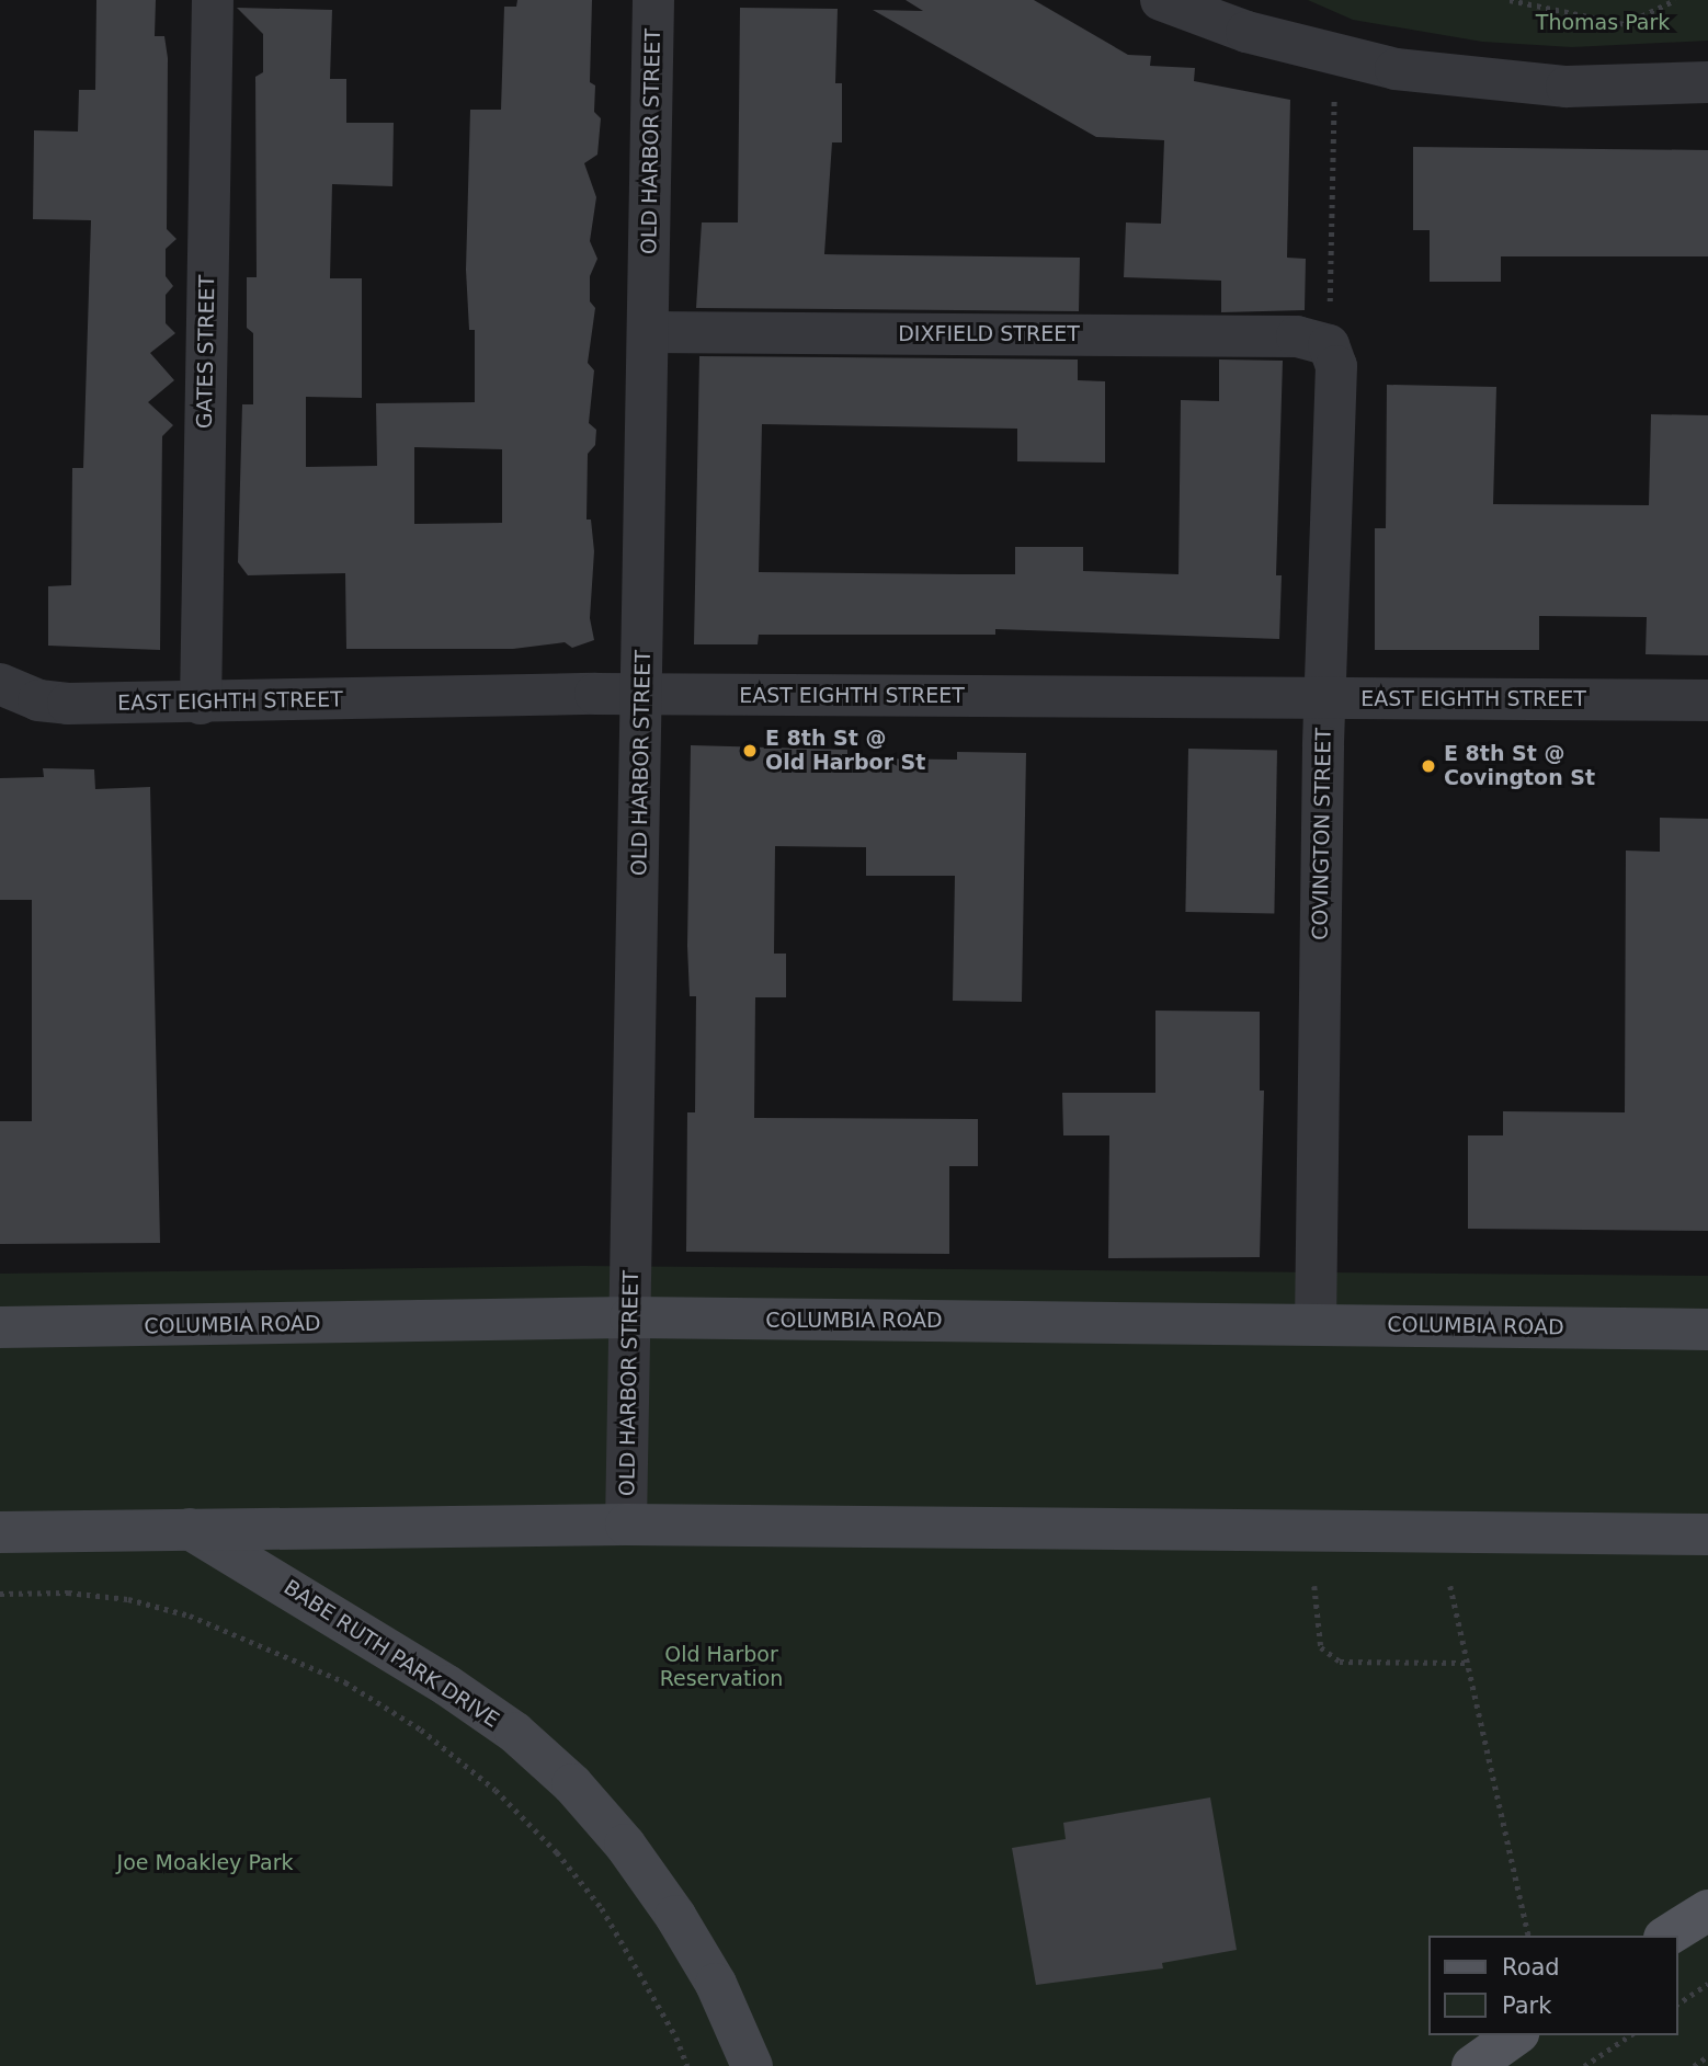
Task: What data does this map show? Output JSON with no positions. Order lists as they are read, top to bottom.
{
  "streets": {
    "main road": ["COLUMBIA ROAD", "BABE RUTH PARK DRIVE"],
    "street": [
      "OLD HARBOR STREET",
      "DIXFIELD STREET",
      "GATES STREET",
      "EAST EIGHTH STREET",
      "COVINGTON STREET"
    ]
  },
  "crossings": [
    ["OLD HARBOR STREET", "DIXFIELD STREET"],
    ["OLD HARBOR STREET", "EAST EIGHTH STREET"],
    ["OLD HARBOR STREET", "COLUMBIA ROAD"],
    ["DIXFIELD STREET", "COVINGTON STREET"],
    ["GATES STREET", "EAST EIGHTH STREET"],
    ["EAST EIGHTH STREET", "COVINGTON STREET"],
    ["COVINGTON STREET", "COLUMBIA ROAD"]
  ],
  "parks": ["Thomas Park", "Old Harbor Reservation", "Joe Moakley Park"],
  "places": ["E 8th St @ Old Harbor St", "E 8th St @ Covington St"],
  "legend": ["Road", "Park"]
}
